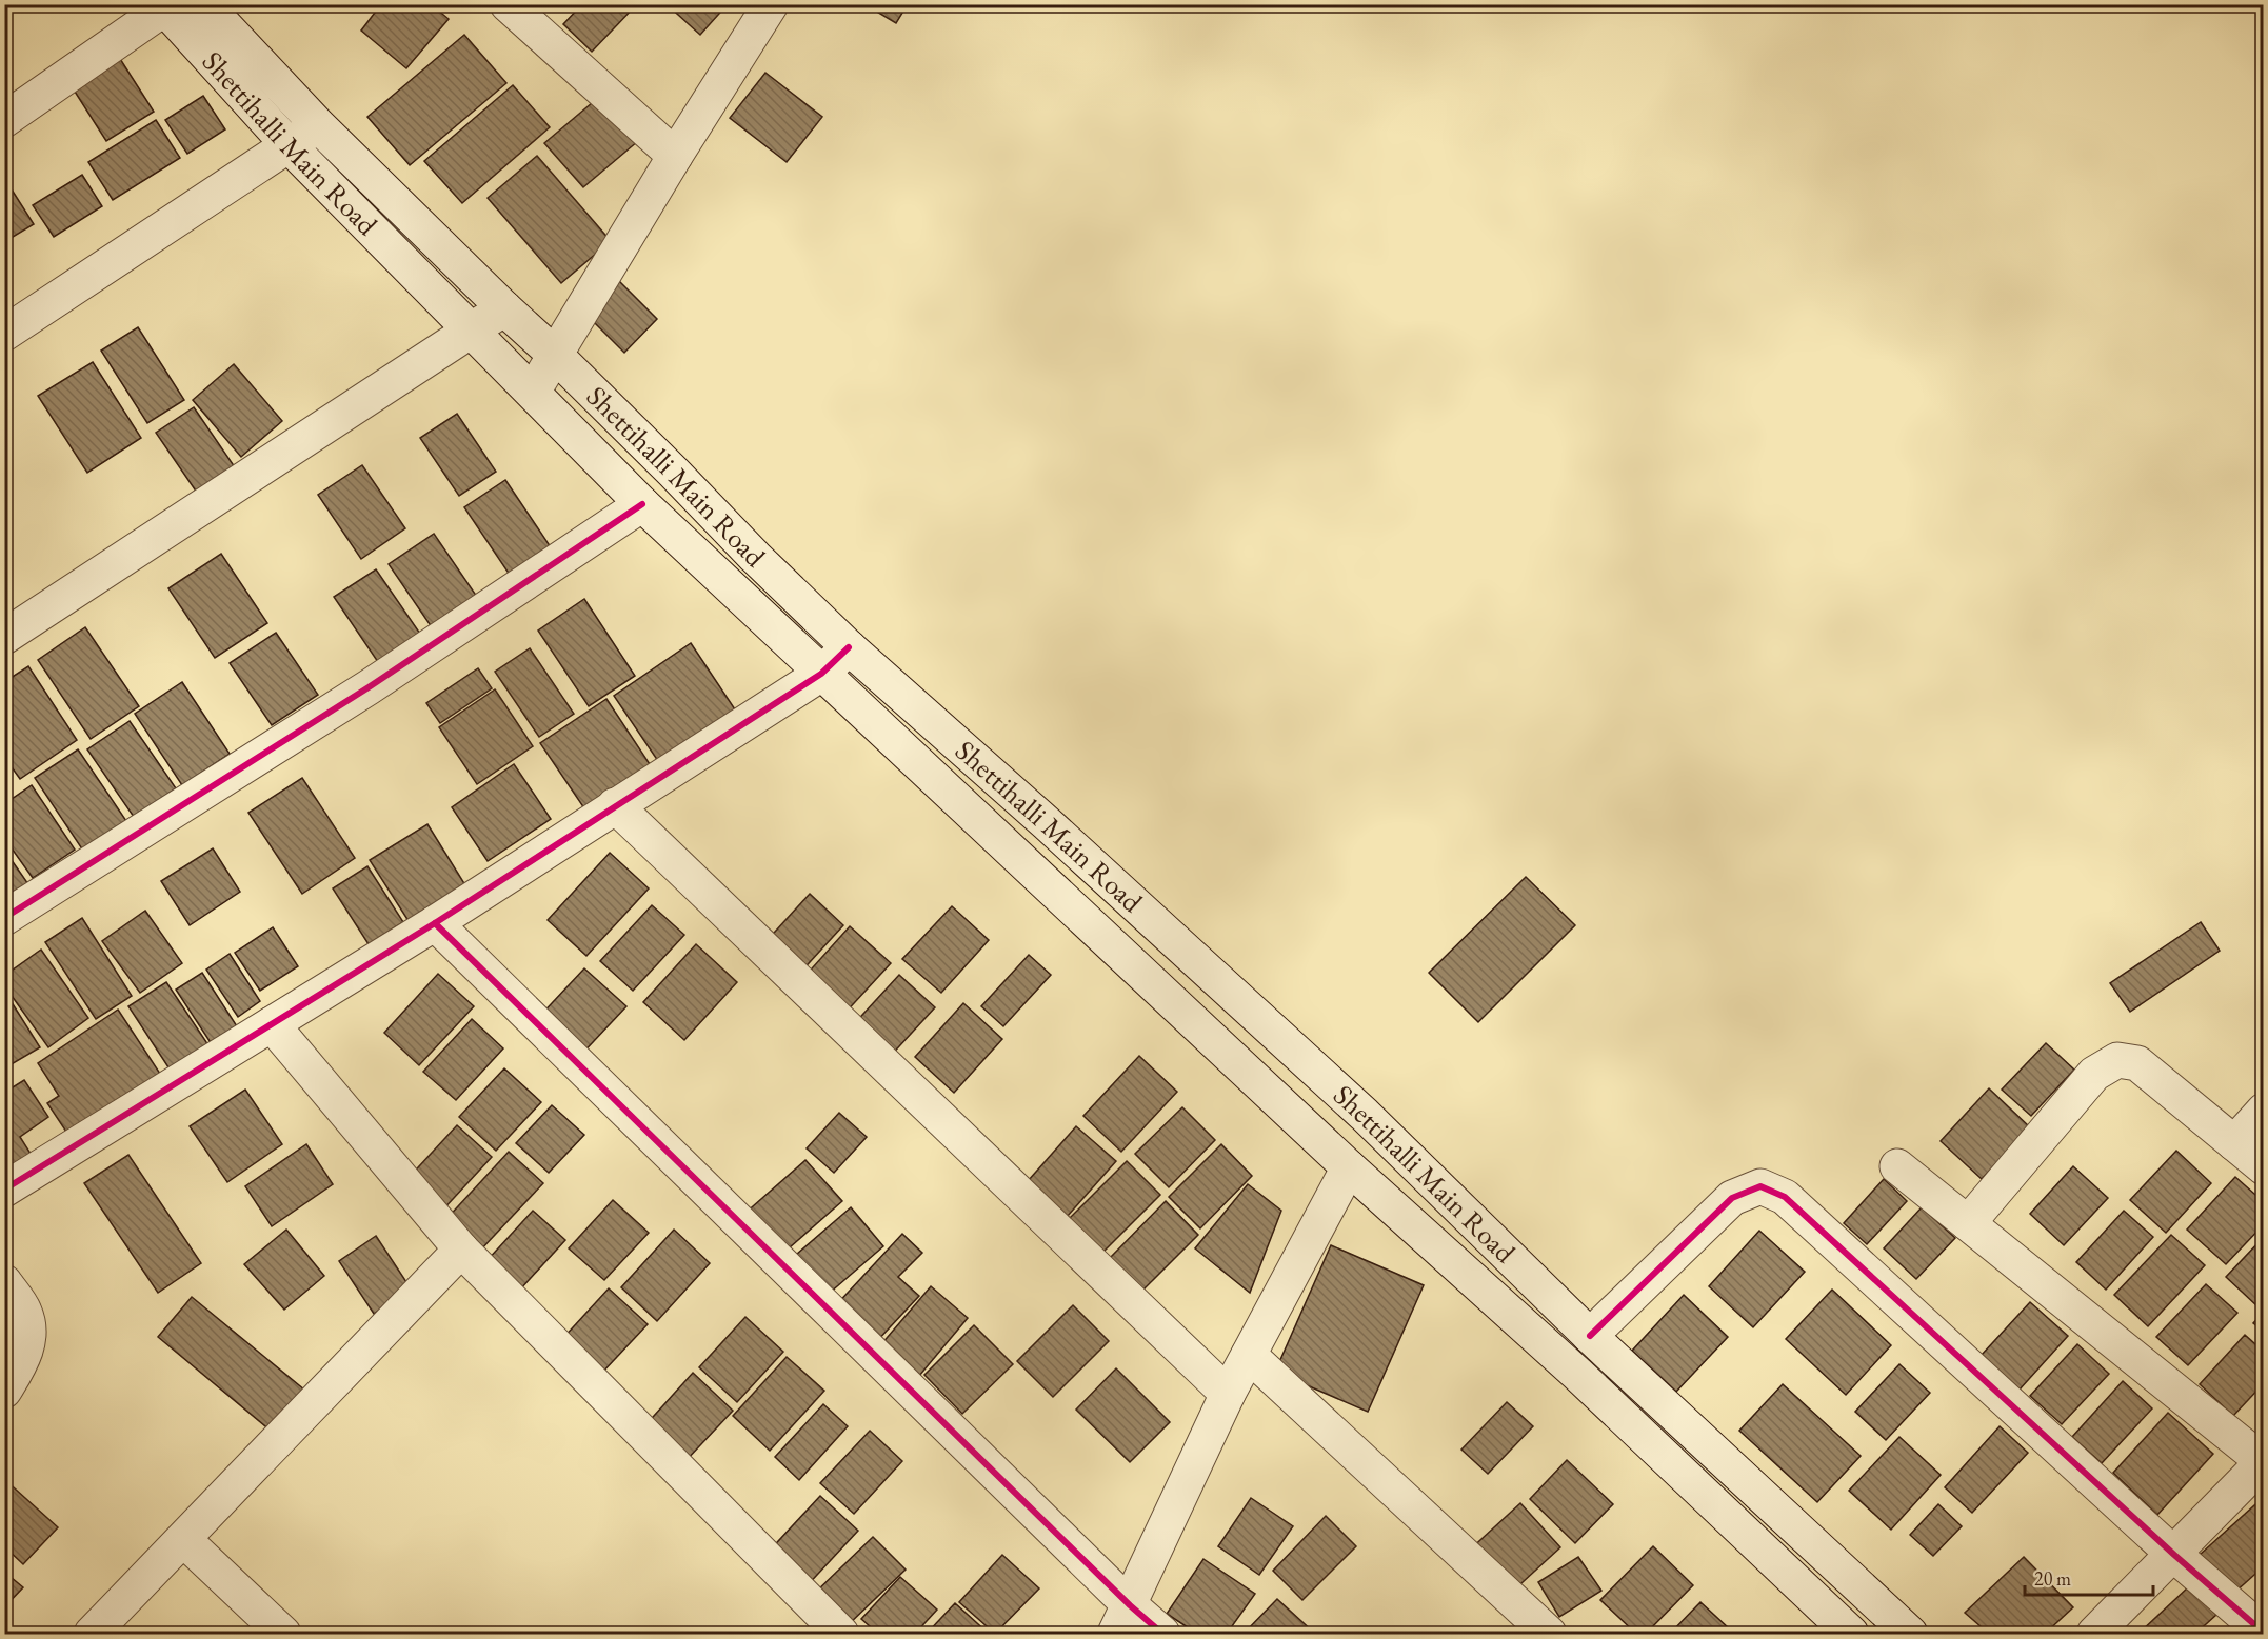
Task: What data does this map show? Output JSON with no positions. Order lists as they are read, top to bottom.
{
  "streets": {
    "street": ["Shettihalli Main Road"]
  },
  "scale_bar": "20 m"
}
